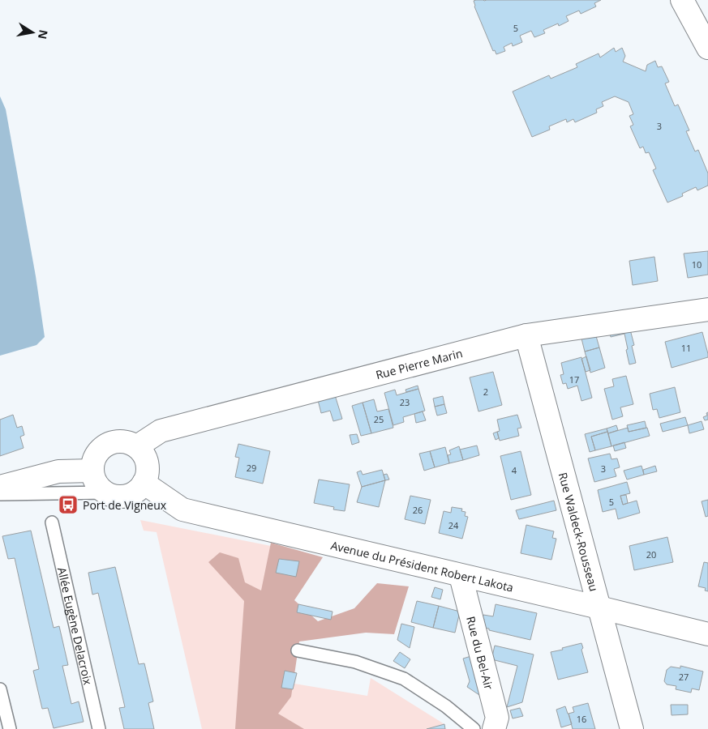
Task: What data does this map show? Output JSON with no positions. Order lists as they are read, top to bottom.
{
  "streets": {
    "street": [
      "Rue Pierre Marin",
      "Rue Waldeck-Rousseau",
      "Avenue du Président Robert Lakota",
      "Rue du Bel-Air"
    ],
    "lane": ["Allée Eugène Delacroix"]
  },
  "crossings": [
    ["Rue Pierre Marin", "Rue Waldeck-Rousseau"],
    ["Rue Pierre Marin", "Avenue du Président Robert Lakota"],
    ["Rue Waldeck-Rousseau", "Avenue du Président Robert Lakota"],
    ["Avenue du Président Robert Lakota", "Rue du Bel-Air"]
  ],
  "places": {
    "bus stop": ["Port de Vigneux"]
  },
  "house_numbers": [
    "5",
    "3",
    "10",
    "11",
    "17",
    "2",
    "23",
    "25",
    "29",
    "3",
    "4",
    "5",
    "26",
    "24",
    "20",
    "27",
    "16"
  ],
  "north": "right"
}
